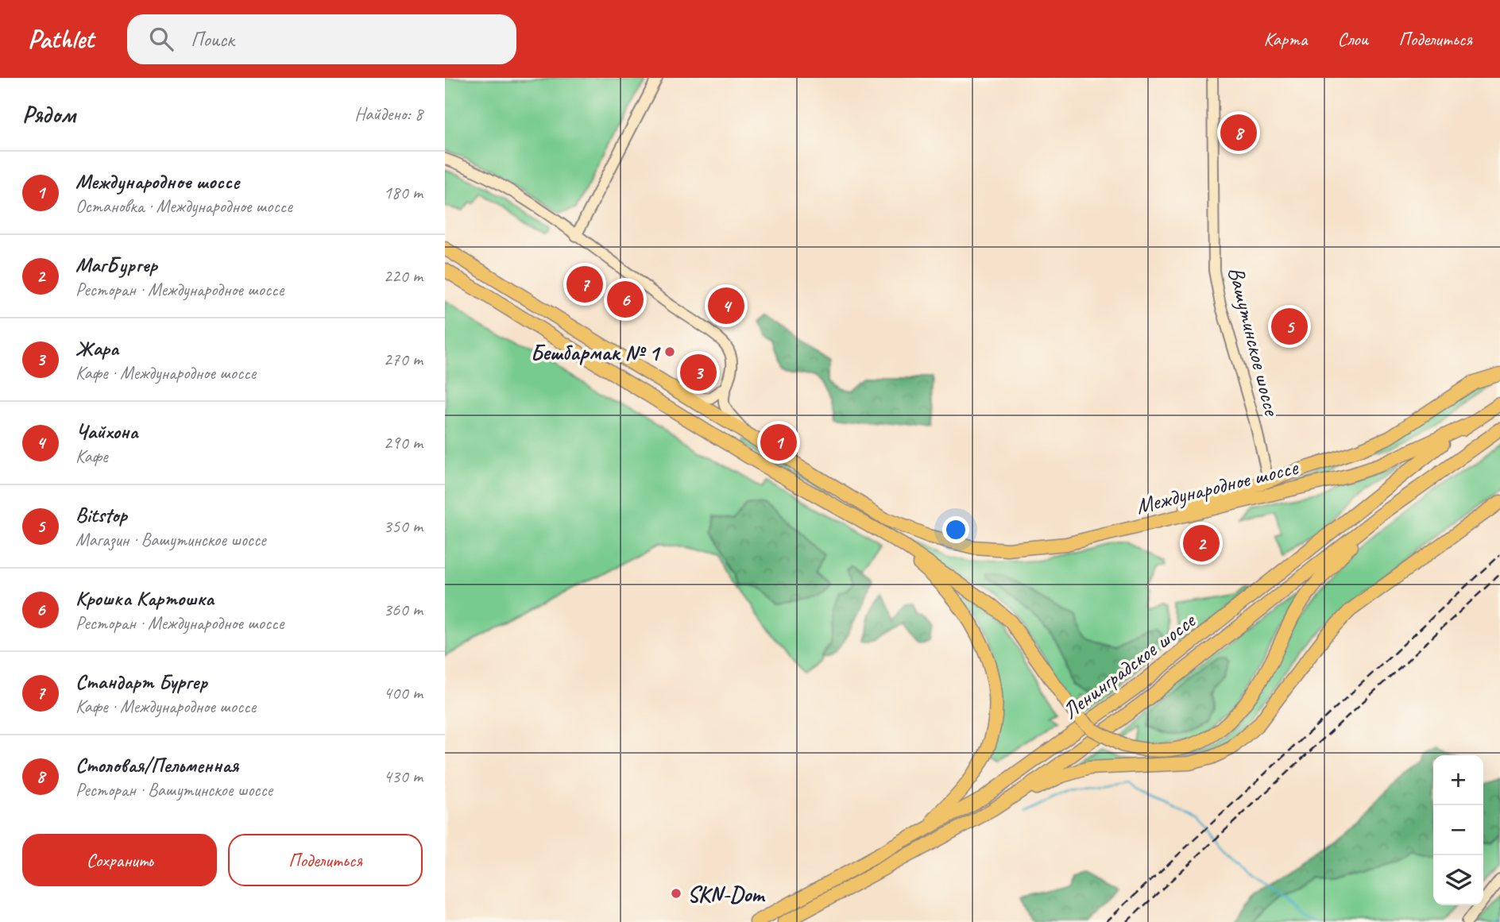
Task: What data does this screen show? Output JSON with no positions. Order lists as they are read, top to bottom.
{
  "streets": {
    "highway": ["Международное шоссе", "Ленинградское шоссе"],
    "street": ["Вашутинское шоссе"]
  },
  "crossings": [
    ["Международное шоссе", "Ленинградское шоссе"]
  ],
  "places": ["Бешбармак № 1", "SKN-Dom"],
  "page": {
    "header": "Pathlet",
    "search": "Поиск",
    "nav": ["Карта", "Слои", "Поделиться"],
    "heading": ["Рядом", "Найдено: 8"],
    "pins": [
      "8",
      "7",
      "6",
      "4",
      "5",
      "3",
      "1",
      "2"
    ],
    "list": [
      {
        "mark": "1",
        "name": "Международное шоссе",
        "note": "Остановка · Международное шоссе",
        "value": "180 m"
      },
      {
        "mark": "2",
        "name": "МагБургер",
        "note": "Ресторан · Международное шоссе",
        "value": "220 m"
      },
      {
        "mark": "3",
        "name": "Жара",
        "note": "Кафе · Международное шоссе",
        "value": "270 m"
      },
      {
        "mark": "4",
        "name": "Чайхона",
        "note": "Кафе",
        "value": "290 m"
      },
      {
        "mark": "5",
        "name": "Bitstop",
        "note": "Магазин · Вашутинское шоссе",
        "value": "350 m"
      },
      {
        "mark": "6",
        "name": "Крошка Картошка",
        "note": "Ресторан · Международное шоссе",
        "value": "360 m"
      },
      {
        "mark": "7",
        "name": "Стандарт Бургер",
        "note": "Кафе · Международное шоссе",
        "value": "400 m"
      },
      {
        "mark": "8",
        "name": "Столовая/Пельменная",
        "note": "Ресторан · Вашутинское шоссе",
        "value": "430 m"
      }
    ],
    "map_buttons": ["+", "−"],
    "buttons": ["Сохранить", "Поделиться"]
  }
}
